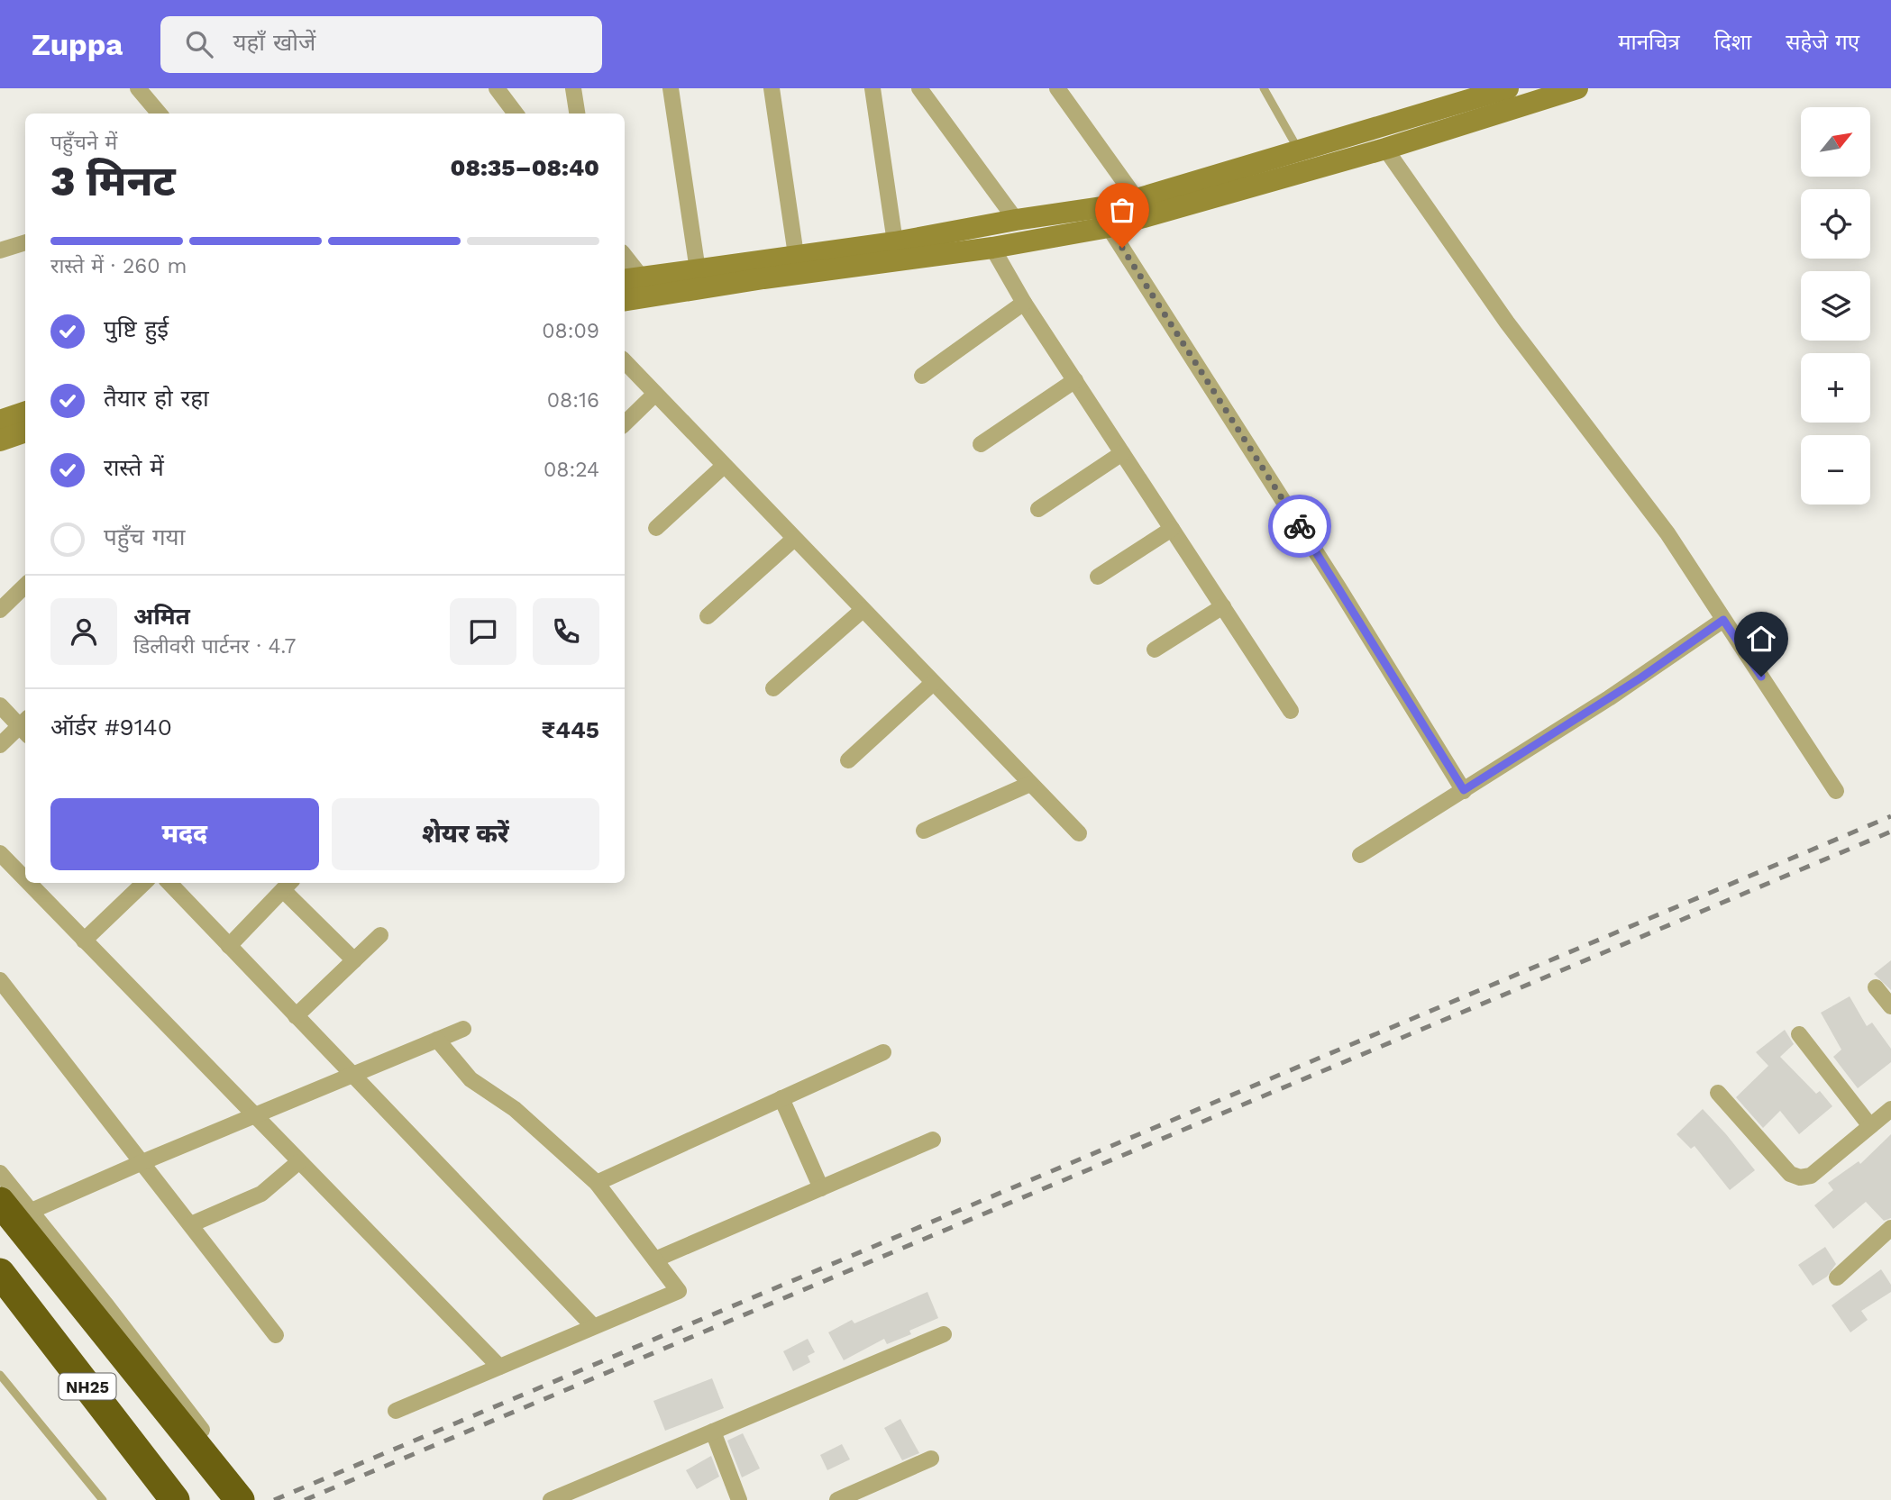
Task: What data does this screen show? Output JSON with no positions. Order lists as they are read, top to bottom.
{
  "streets": {
    "highway": ["NH25"]
  },
  "north": "top right",
  "page": {
    "header": "Zuppa",
    "search": "यहाँ खोजें",
    "nav": ["मानचित्र", "दिशा", "सहेजे गए"],
    "map_buttons": ["+", "−"],
    "heading": ["3 मिनट", "पहुँचने में", "08:35–08:40"],
    "panel": [
      "अमित",
      "डिलीवरी पार्टनर · 4.7",
      "ऑर्डर #9140",
      "₹445"
    ],
    "bar": "रास्ते में · 260 m",
    "list": [
      ["पुष्टि हुई", "08:09"],
      ["तैयार हो रहा", "08:16"],
      ["रास्ते में", "08:24"],
      "पहुँच गया"
    ],
    "buttons": ["मदद", "शेयर करें"]
  }
}
